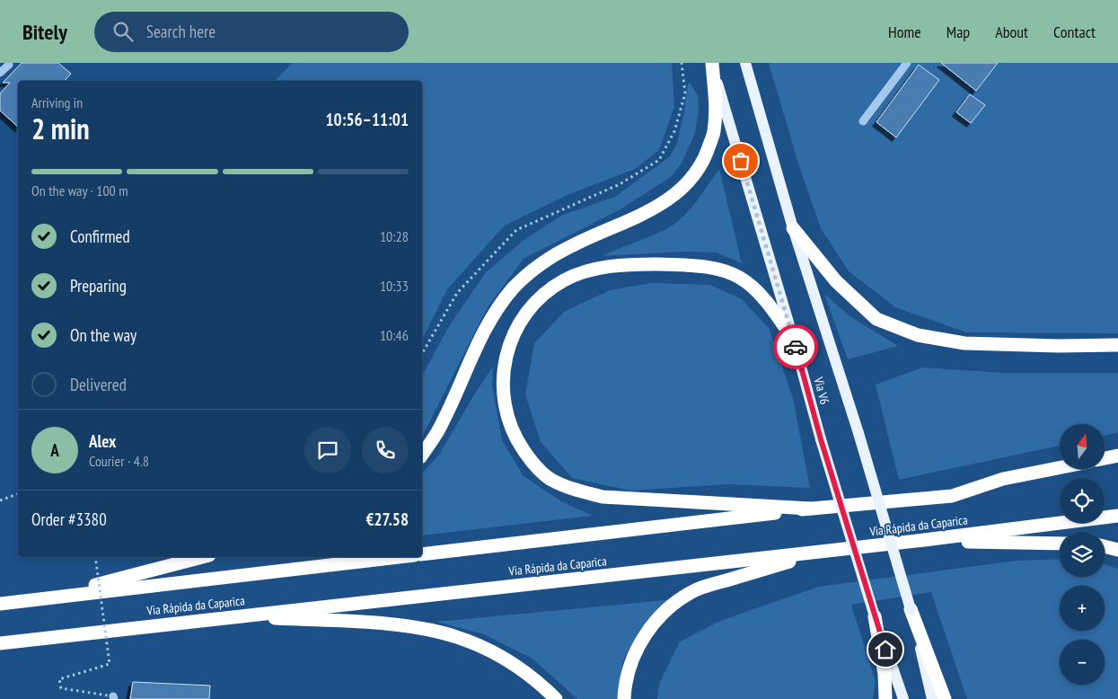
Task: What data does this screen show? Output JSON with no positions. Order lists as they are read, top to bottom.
{
  "streets": {
    "highway": ["Via Rápida da Caparica"],
    "main road": ["Via V6"]
  },
  "north": "top",
  "page": {
    "header": "Bitely",
    "search": "Search here",
    "nav": [
      "Home",
      "Map",
      "About",
      "Contact"
    ],
    "heading": ["2 min", "Arriving in", "10:56–11:01"],
    "panel": [
      "Alex",
      "Courier · 4.8",
      "Order #3380",
      "€27.58"
    ],
    "bar": "On the way · 100 m",
    "list": [
      ["Confirmed", "10:28"],
      ["Preparing", "10:33"],
      ["On the way", "10:46"],
      "Delivered"
    ],
    "map_buttons": ["+", "−"],
    "round": "A"
  }
}
